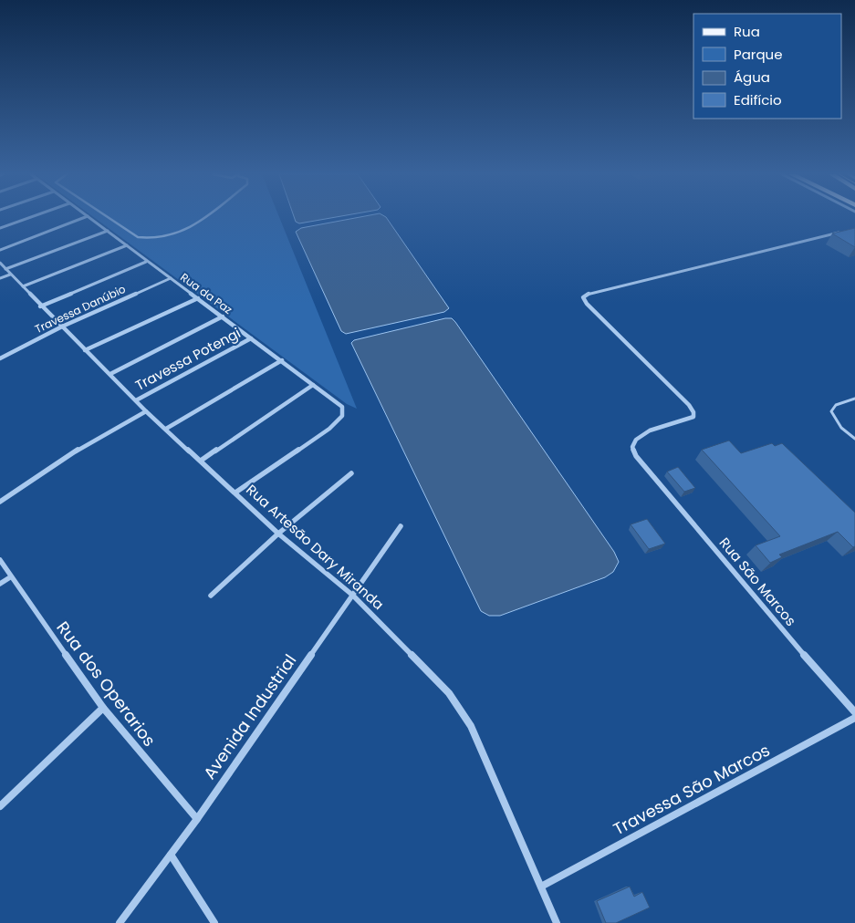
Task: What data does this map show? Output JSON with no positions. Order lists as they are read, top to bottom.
{
  "streets": {
    "street": [
      "Rua da Paz",
      "Travessa Danúbio",
      "Travessa Potengi",
      "Rua Artesão Dary Miranda",
      "Rua São Marcos",
      "Rua dos Operarios",
      "Avenida Industrial",
      "Travessa São Marcos"
    ]
  },
  "crossings": [
    ["Rua da Paz", "Travessa Danúbio"],
    ["Rua da Paz", "Travessa Potengi"],
    ["Rua da Paz", "Rua Artesão Dary Miranda"],
    ["Travessa Danúbio", "Rua Artesão Dary Miranda"],
    ["Travessa Potengi", "Rua Artesão Dary Miranda"],
    ["Rua Artesão Dary Miranda", "Avenida Industrial"],
    ["Rua Artesão Dary Miranda", "Travessa São Marcos"],
    ["Rua dos Operarios", "Avenida Industrial"]
  ],
  "legend": [
    "Rua",
    "Parque",
    "Água",
    "Edifício"
  ]
}
